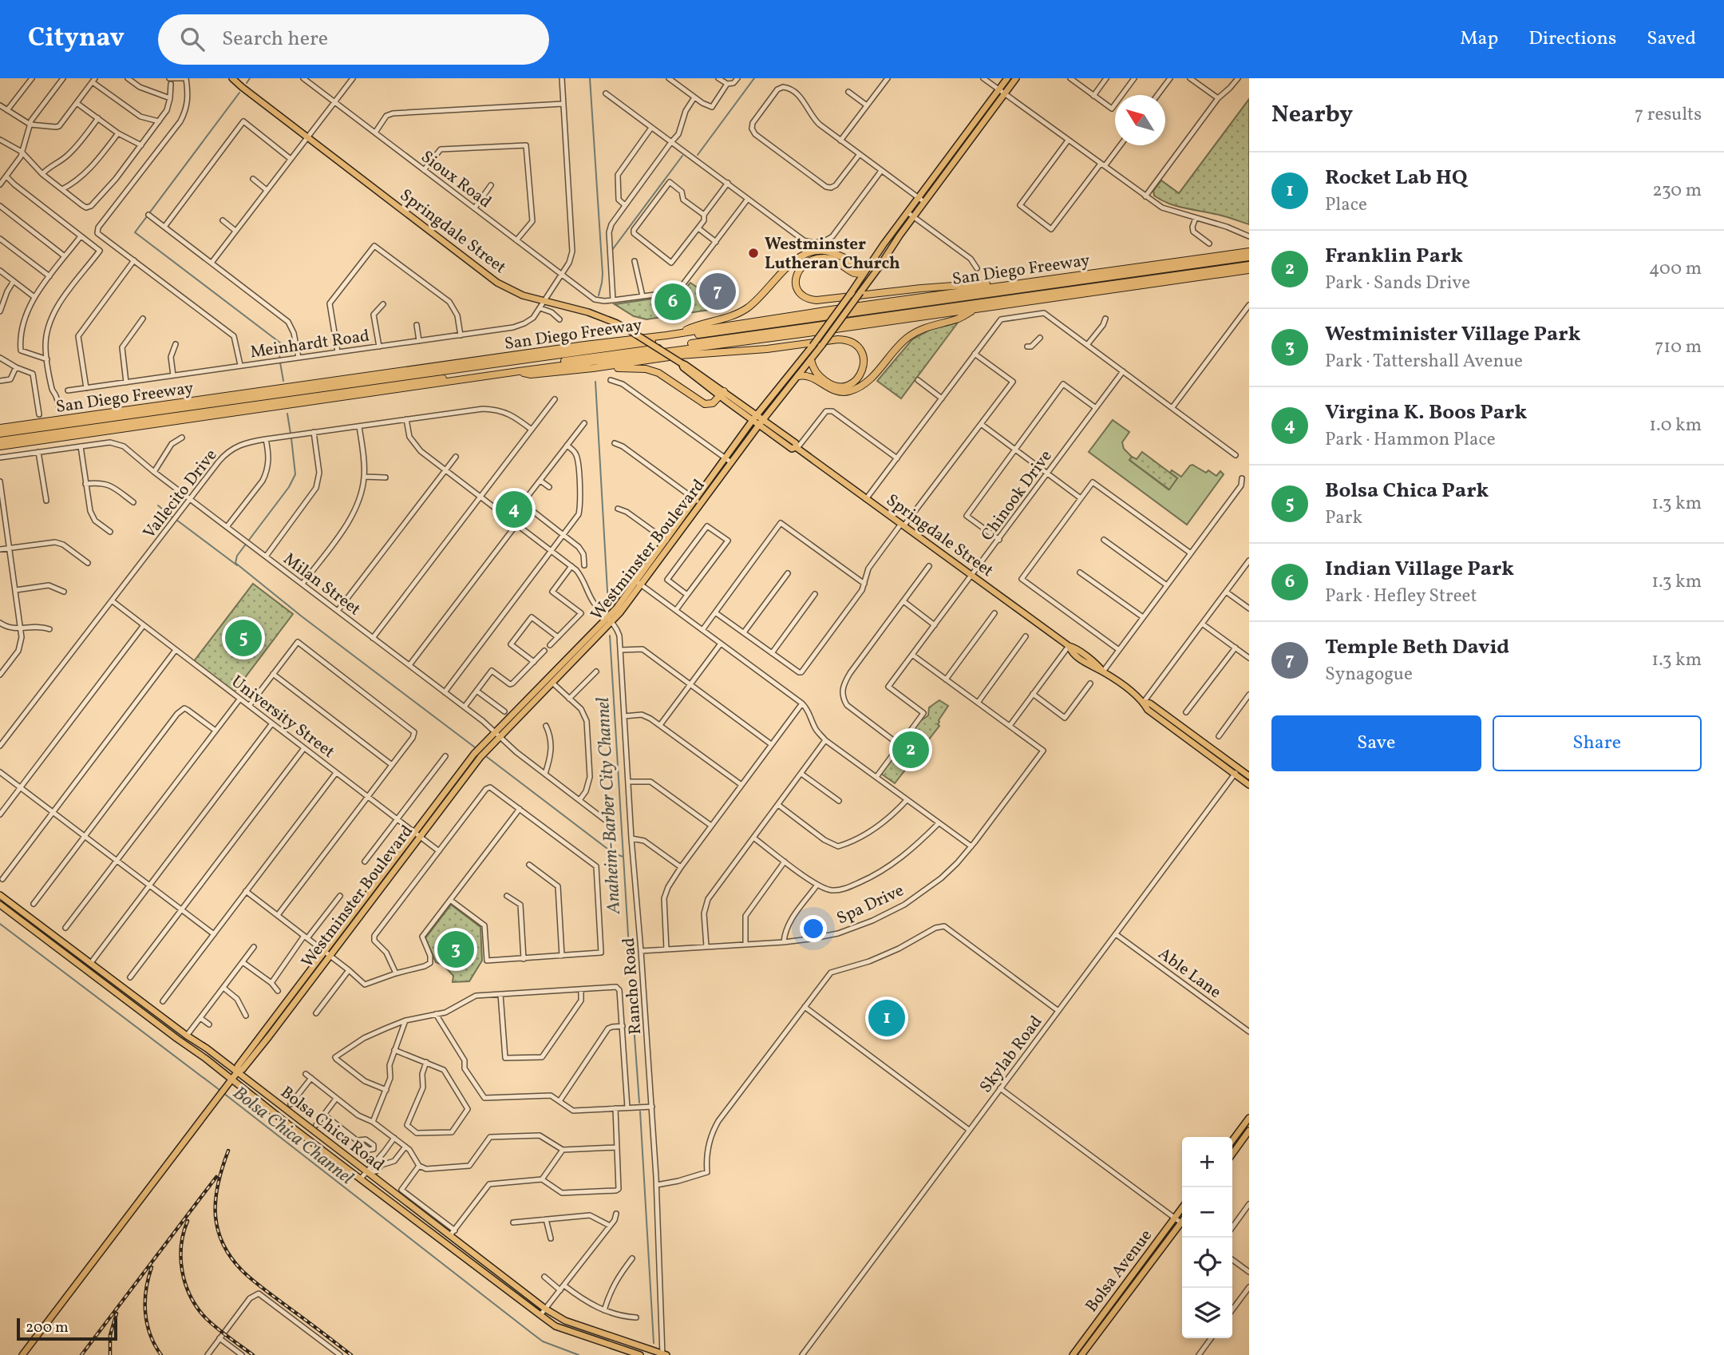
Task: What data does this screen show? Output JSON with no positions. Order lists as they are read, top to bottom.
{
  "streets": {
    "highway": ["San Diego Freeway"],
    "main road": [
      "Springdale Street",
      "Westminster Boulevard",
      "Bolsa Chica Road",
      "Bolsa Avenue"
    ],
    "street": [
      "Sioux Road",
      "Meinhardt Road",
      "Vallecito Drive",
      "Chinook Drive",
      "Milan Street",
      "University Street",
      "Spa Drive",
      "Able Lane",
      "Rancho Road",
      "Skylab Road"
    ]
  },
  "crossings": [
    ["Sioux Road", "Meinhardt Road"],
    ["Springdale Street", "Meinhardt Road"],
    ["Springdale Street", "Chinook Drive"],
    ["Springdale Street", "Westminster Boulevard"],
    ["Springdale Street", "Skylab Road"],
    ["Vallecito Drive", "Milan Street"],
    ["Vallecito Drive", "University Street"],
    ["Westminster Boulevard", "Milan Street"],
    ["Westminster Boulevard", "University Street"],
    ["Westminster Boulevard", "Rancho Road"],
    ["Westminster Boulevard", "Bolsa Chica Road"],
    ["Spa Drive", "Rancho Road"],
    ["Able Lane", "Skylab Road"],
    ["Rancho Road", "Bolsa Chica Road"]
  ],
  "water": ["Anaheim-Barber City Channel", "Bolsa Chica Channel"],
  "places": ["Westminster Lutheran Church"],
  "scale_bar": "200 m",
  "north": "top left",
  "page": {
    "header": "Citynav",
    "search": "Search here",
    "nav": ["Map", "Directions", "Saved"],
    "heading": ["Nearby", "7 results"],
    "list": [
      {
        "mark": "1",
        "name": "Rocket Lab HQ",
        "note": "Place",
        "value": "230 m"
      },
      {
        "mark": "2",
        "name": "Franklin Park",
        "note": "Park · Sands Drive",
        "value": "400 m"
      },
      {
        "mark": "3",
        "name": "Westminister Village Park",
        "note": "Park · Tattershall Avenue",
        "value": "710 m"
      },
      {
        "mark": "4",
        "name": "Virgina K. Boos Park",
        "note": "Park · Hammon Place",
        "value": "1.0 km"
      },
      {
        "mark": "5",
        "name": "Bolsa Chica Park",
        "note": "Park",
        "value": "1.3 km"
      },
      {
        "mark": "6",
        "name": "Indian Village Park",
        "note": "Park · Hefley Street",
        "value": "1.3 km"
      },
      {
        "mark": "7",
        "name": "Temple Beth David",
        "note": "Synagogue",
        "value": "1.3 km"
      }
    ],
    "pins": [
      "7",
      "6",
      "4",
      "5",
      "2",
      "3",
      "1"
    ],
    "buttons": ["Save", "Share"],
    "map_buttons": ["+", "−"],
    "scale": "200 m"
  }
}
